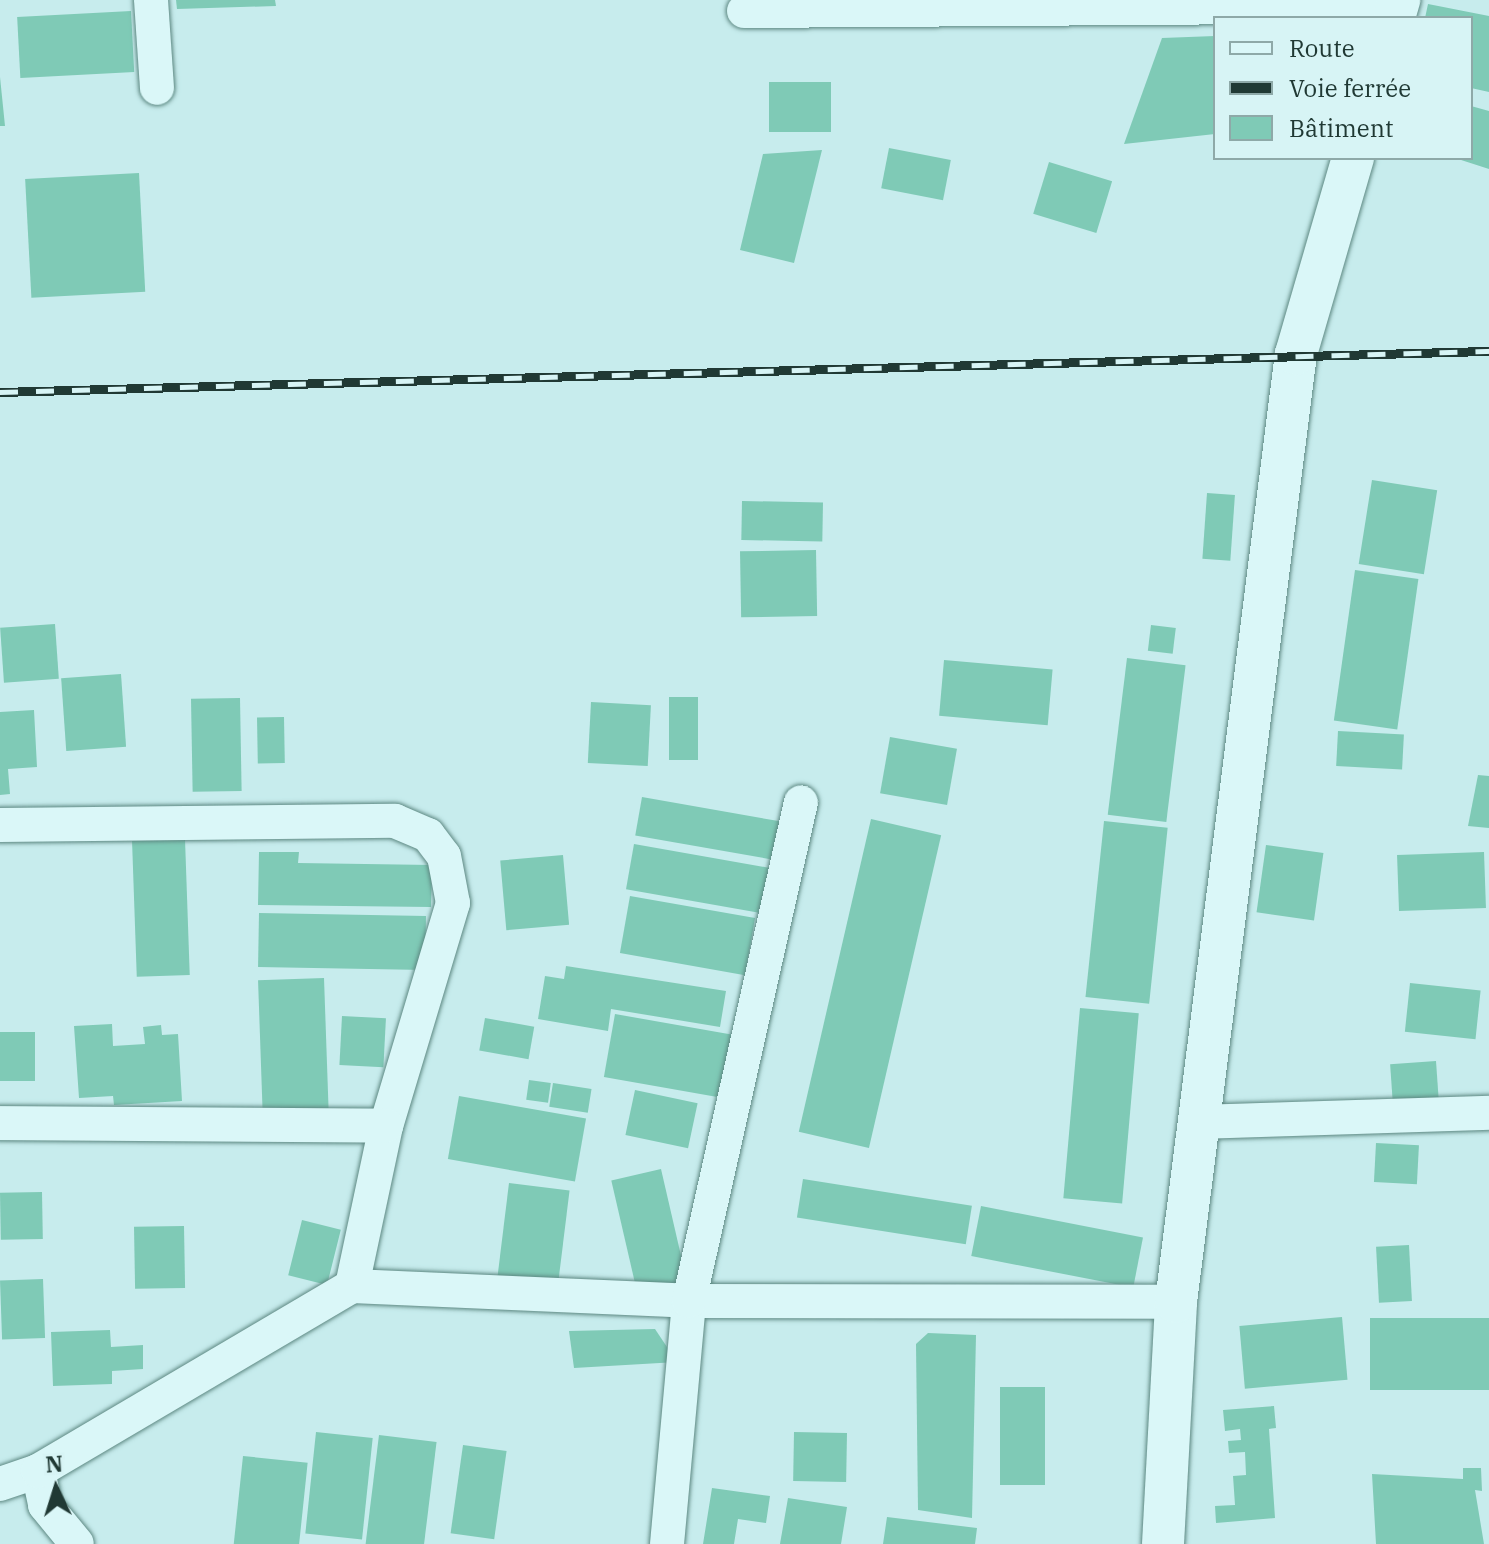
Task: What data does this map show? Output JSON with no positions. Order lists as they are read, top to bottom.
{
  "legend": ["Route", "Voie ferrée", "Bâtiment"],
  "north": "top"
}
